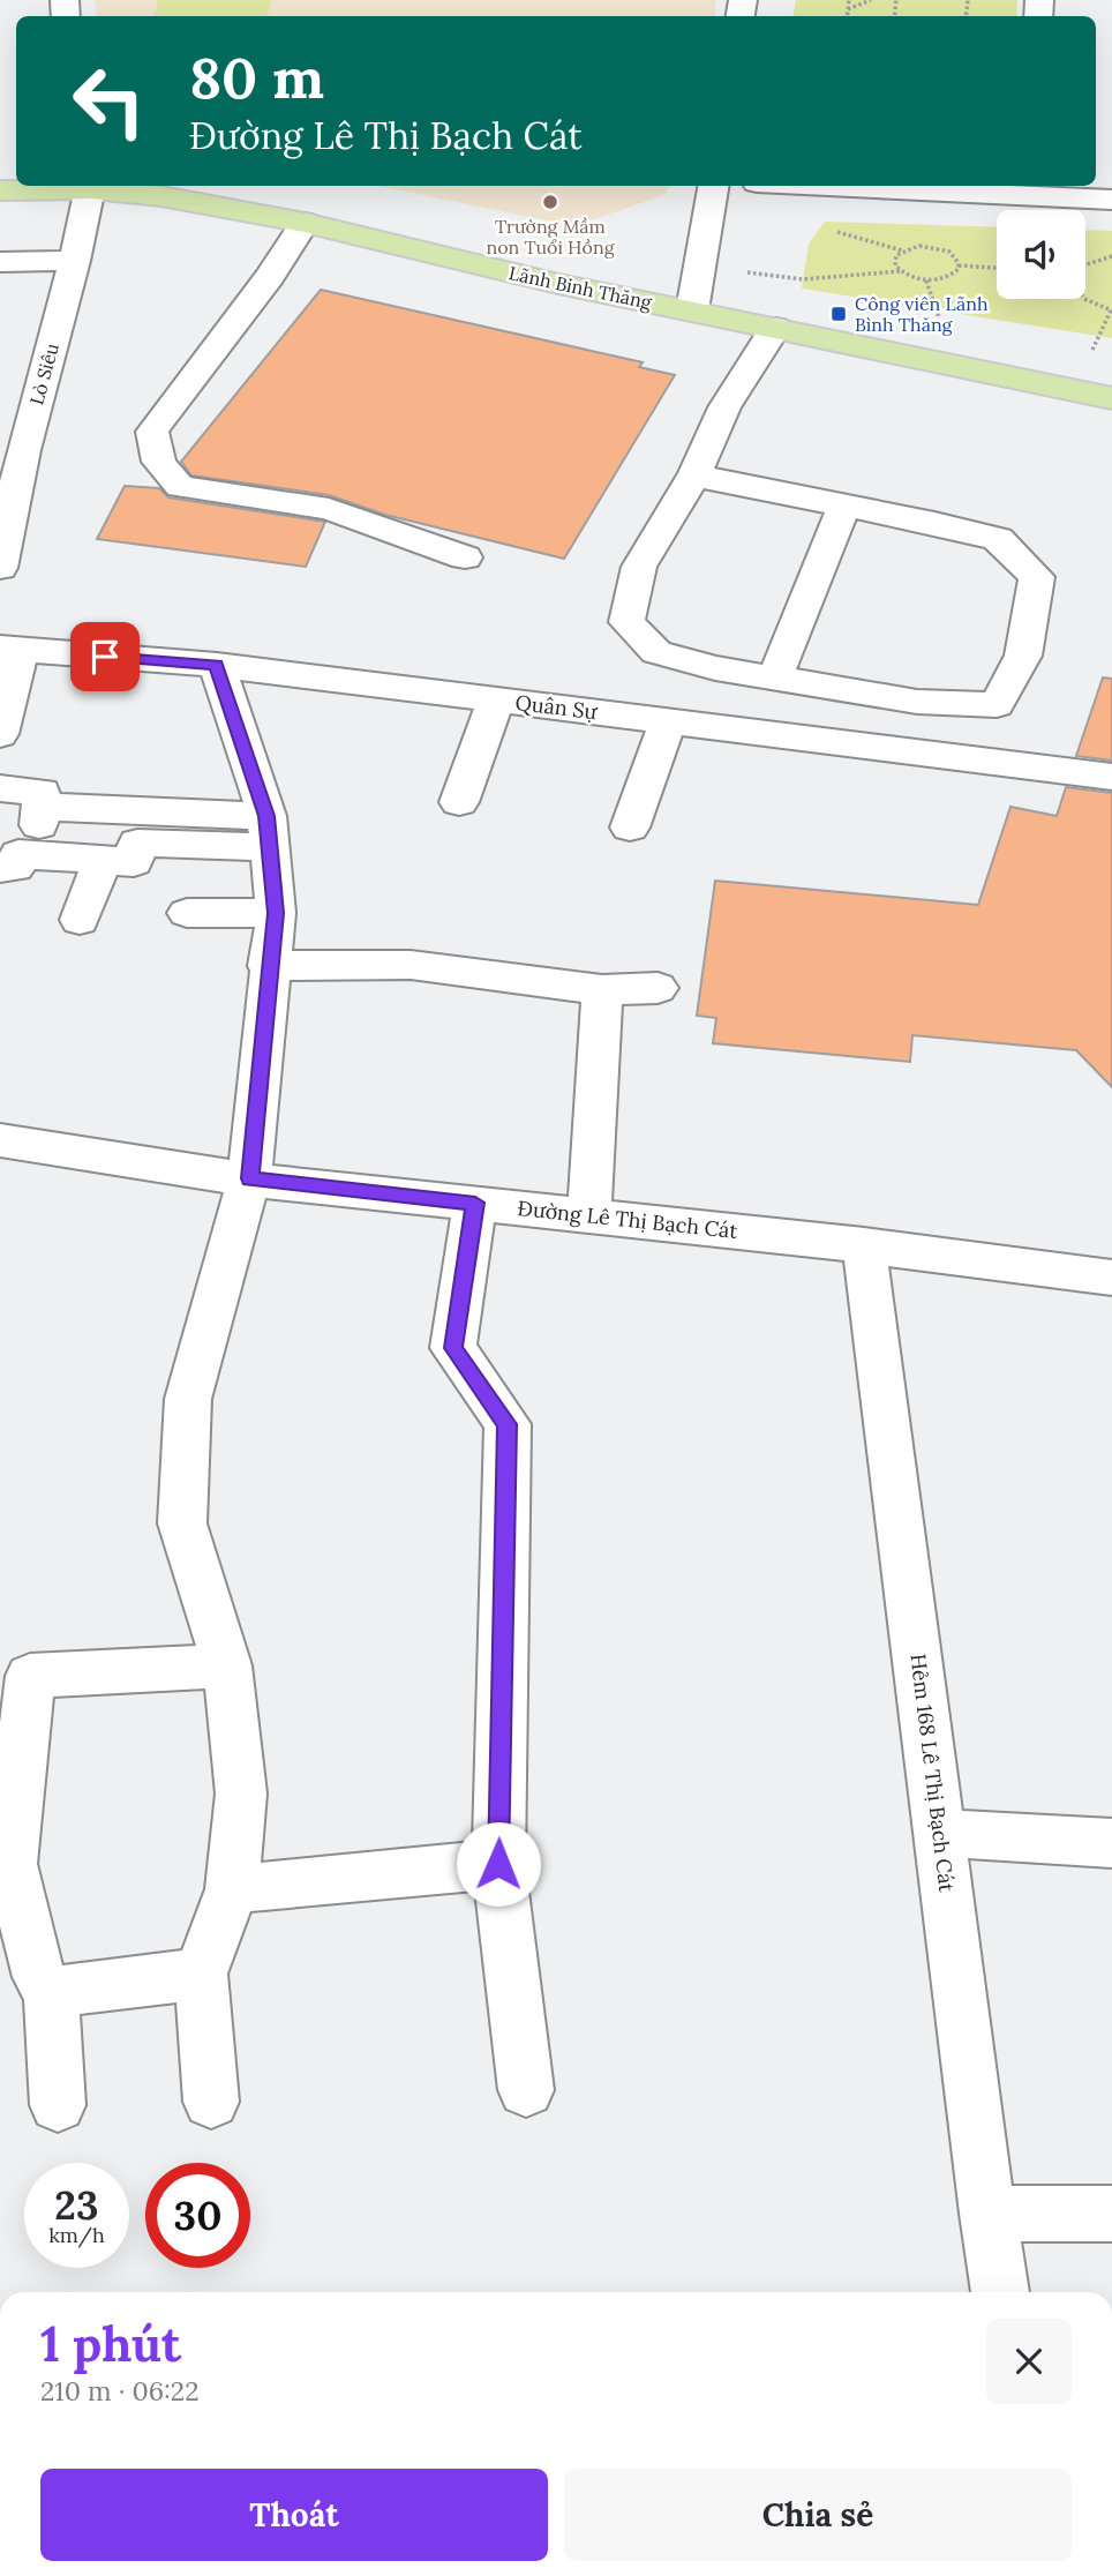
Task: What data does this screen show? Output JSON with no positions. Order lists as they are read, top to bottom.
{
  "streets": {
    "main road": ["Lãnh Binh Thăng"],
    "street": [
      "Lò Siêu",
      "Quân Sự",
      "Đường Lê Thị Bạch Cát",
      "Hẻm 168 Lê Thị Bạch Cát"
    ]
  },
  "crossings": [
    ["Lãnh Binh Thăng", "Lò Siêu"],
    ["Đường Lê Thị Bạch Cát", "Hẻm 168 Lê Thị Bạch Cát"]
  ],
  "places": {
    "other": ["Trường Mầm non Tuổi Hồng"],
    "transit": ["Công viên Lãnh Bình Thăng"]
  },
  "page": {
    "turn": ["80 m", "Đường Lê Thị Bạch Cát"],
    "speed": "23 km/h",
    "limit": "30",
    "heading": ["1 phút", "210 m · 06:22"],
    "buttons": ["Thoát", "Chia sẻ"]
  }
}
